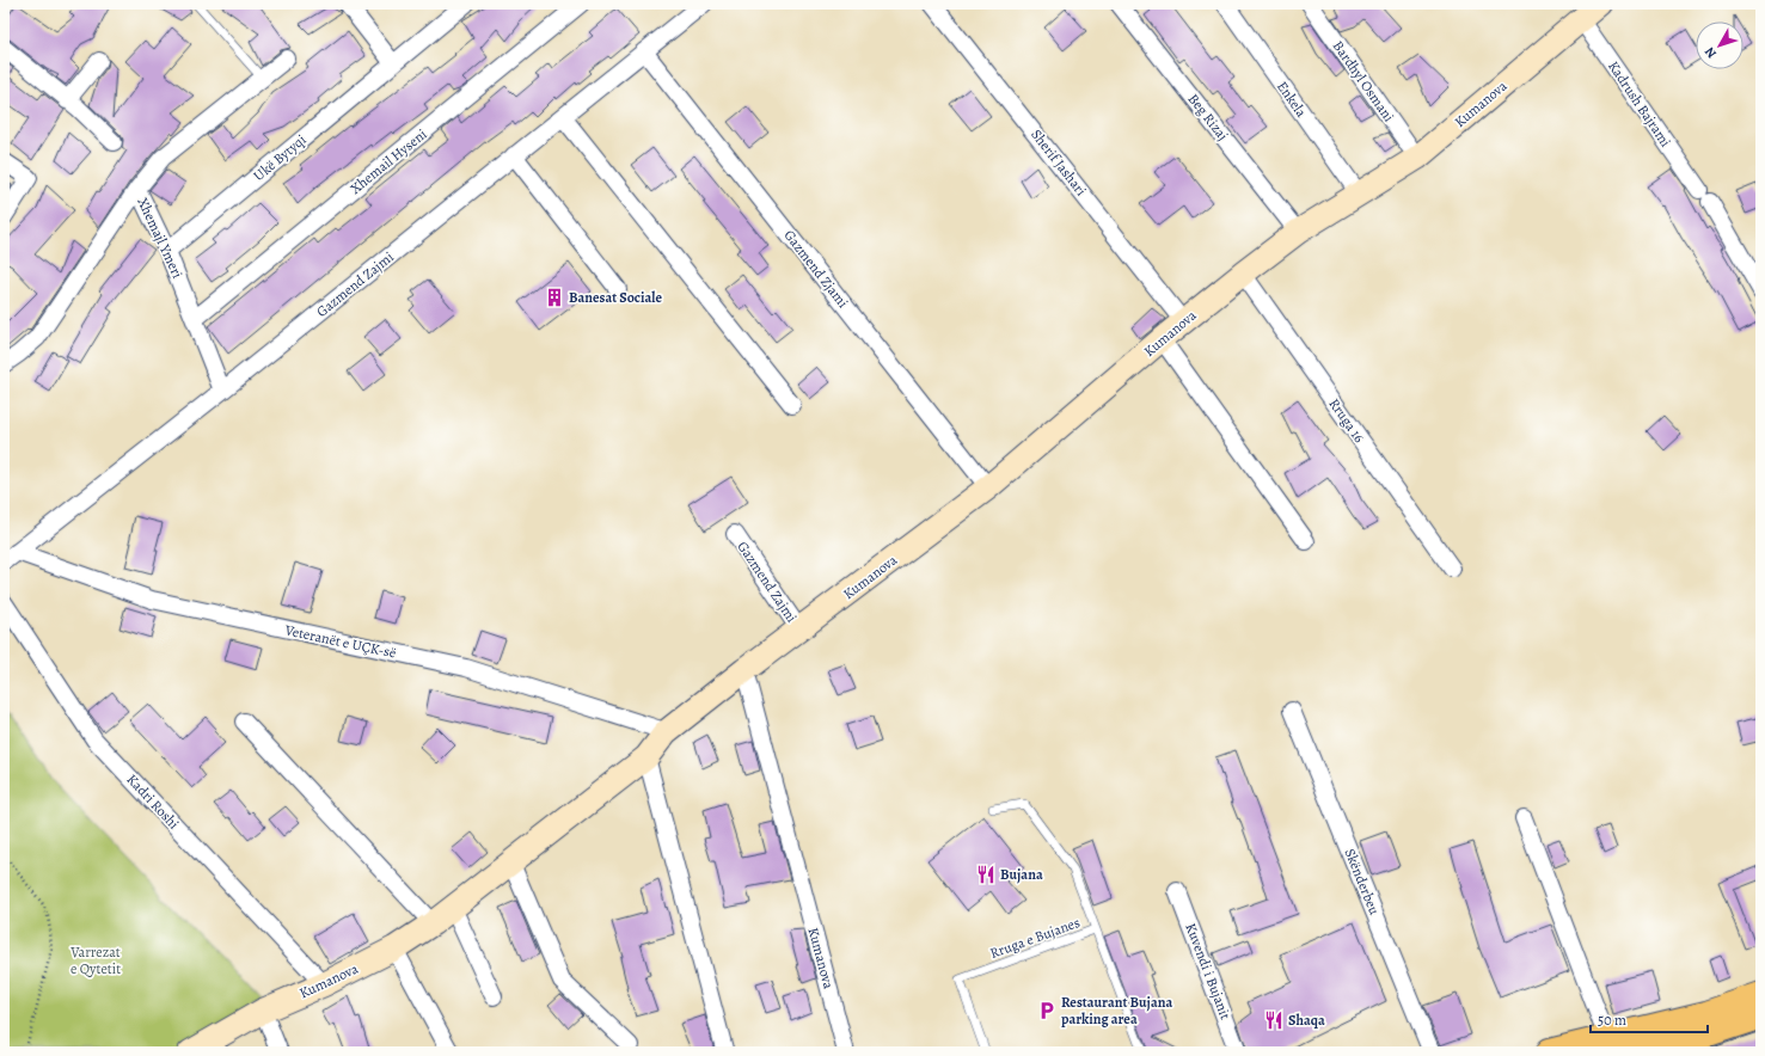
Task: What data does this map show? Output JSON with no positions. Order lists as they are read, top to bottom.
{
  "streets": {
    "main road": ["Kumanova"],
    "street": [
      "Bardhyl Osmani",
      "Enkela",
      "Kadrush Bajrami",
      "Beg Rizaj",
      "Ukë Bytyqi",
      "Xhemail Hyseni",
      "Sherif Jashari",
      "Xhemajl Ymeri",
      "Gazmend Zjami",
      "Gazmend Zajmi",
      "Rruga 16",
      "Veteranët e UÇK-së",
      "Kadri Roshi",
      "Skënderbeu",
      "Kuvendi i Bujanit"
    ],
    "lane": ["Rruga e Bujanes"]
  },
  "crossings": [
    ["Bardhyl Osmani", "Kumanova"],
    ["Enkela", "Kumanova"],
    ["Kumanova", "Kadrush Bajrami"],
    ["Kumanova", "Beg Rizaj"],
    ["Kumanova", "Sherif Jashari"],
    ["Kumanova", "Gazmend Zjami"],
    ["Kumanova", "Gazmend Zajmi"],
    ["Kumanova", "Rruga 16"],
    ["Kumanova", "Veteranët e UÇK-së"],
    ["Kumanova", "Kadri Roshi"],
    ["Ukë Bytyqi", "Xhemajl Ymeri"],
    ["Xhemail Hyseni", "Xhemajl Ymeri"],
    ["Xhemajl Ymeri", "Gazmend Zajmi"],
    ["Gazmend Zjami", "Gazmend Zajmi"],
    ["Gazmend Zajmi", "Veteranët e UÇK-së"]
  ],
  "parks": ["Varrezat e Qytetit"],
  "places": {
    "building": ["Banesat Sociale"],
    "restaurant": ["Bujana", "Shaqa"],
    "parking": ["Restaurant Bujana parking area"]
  },
  "scale_bar": "50 m",
  "north": "bottom left"
}
